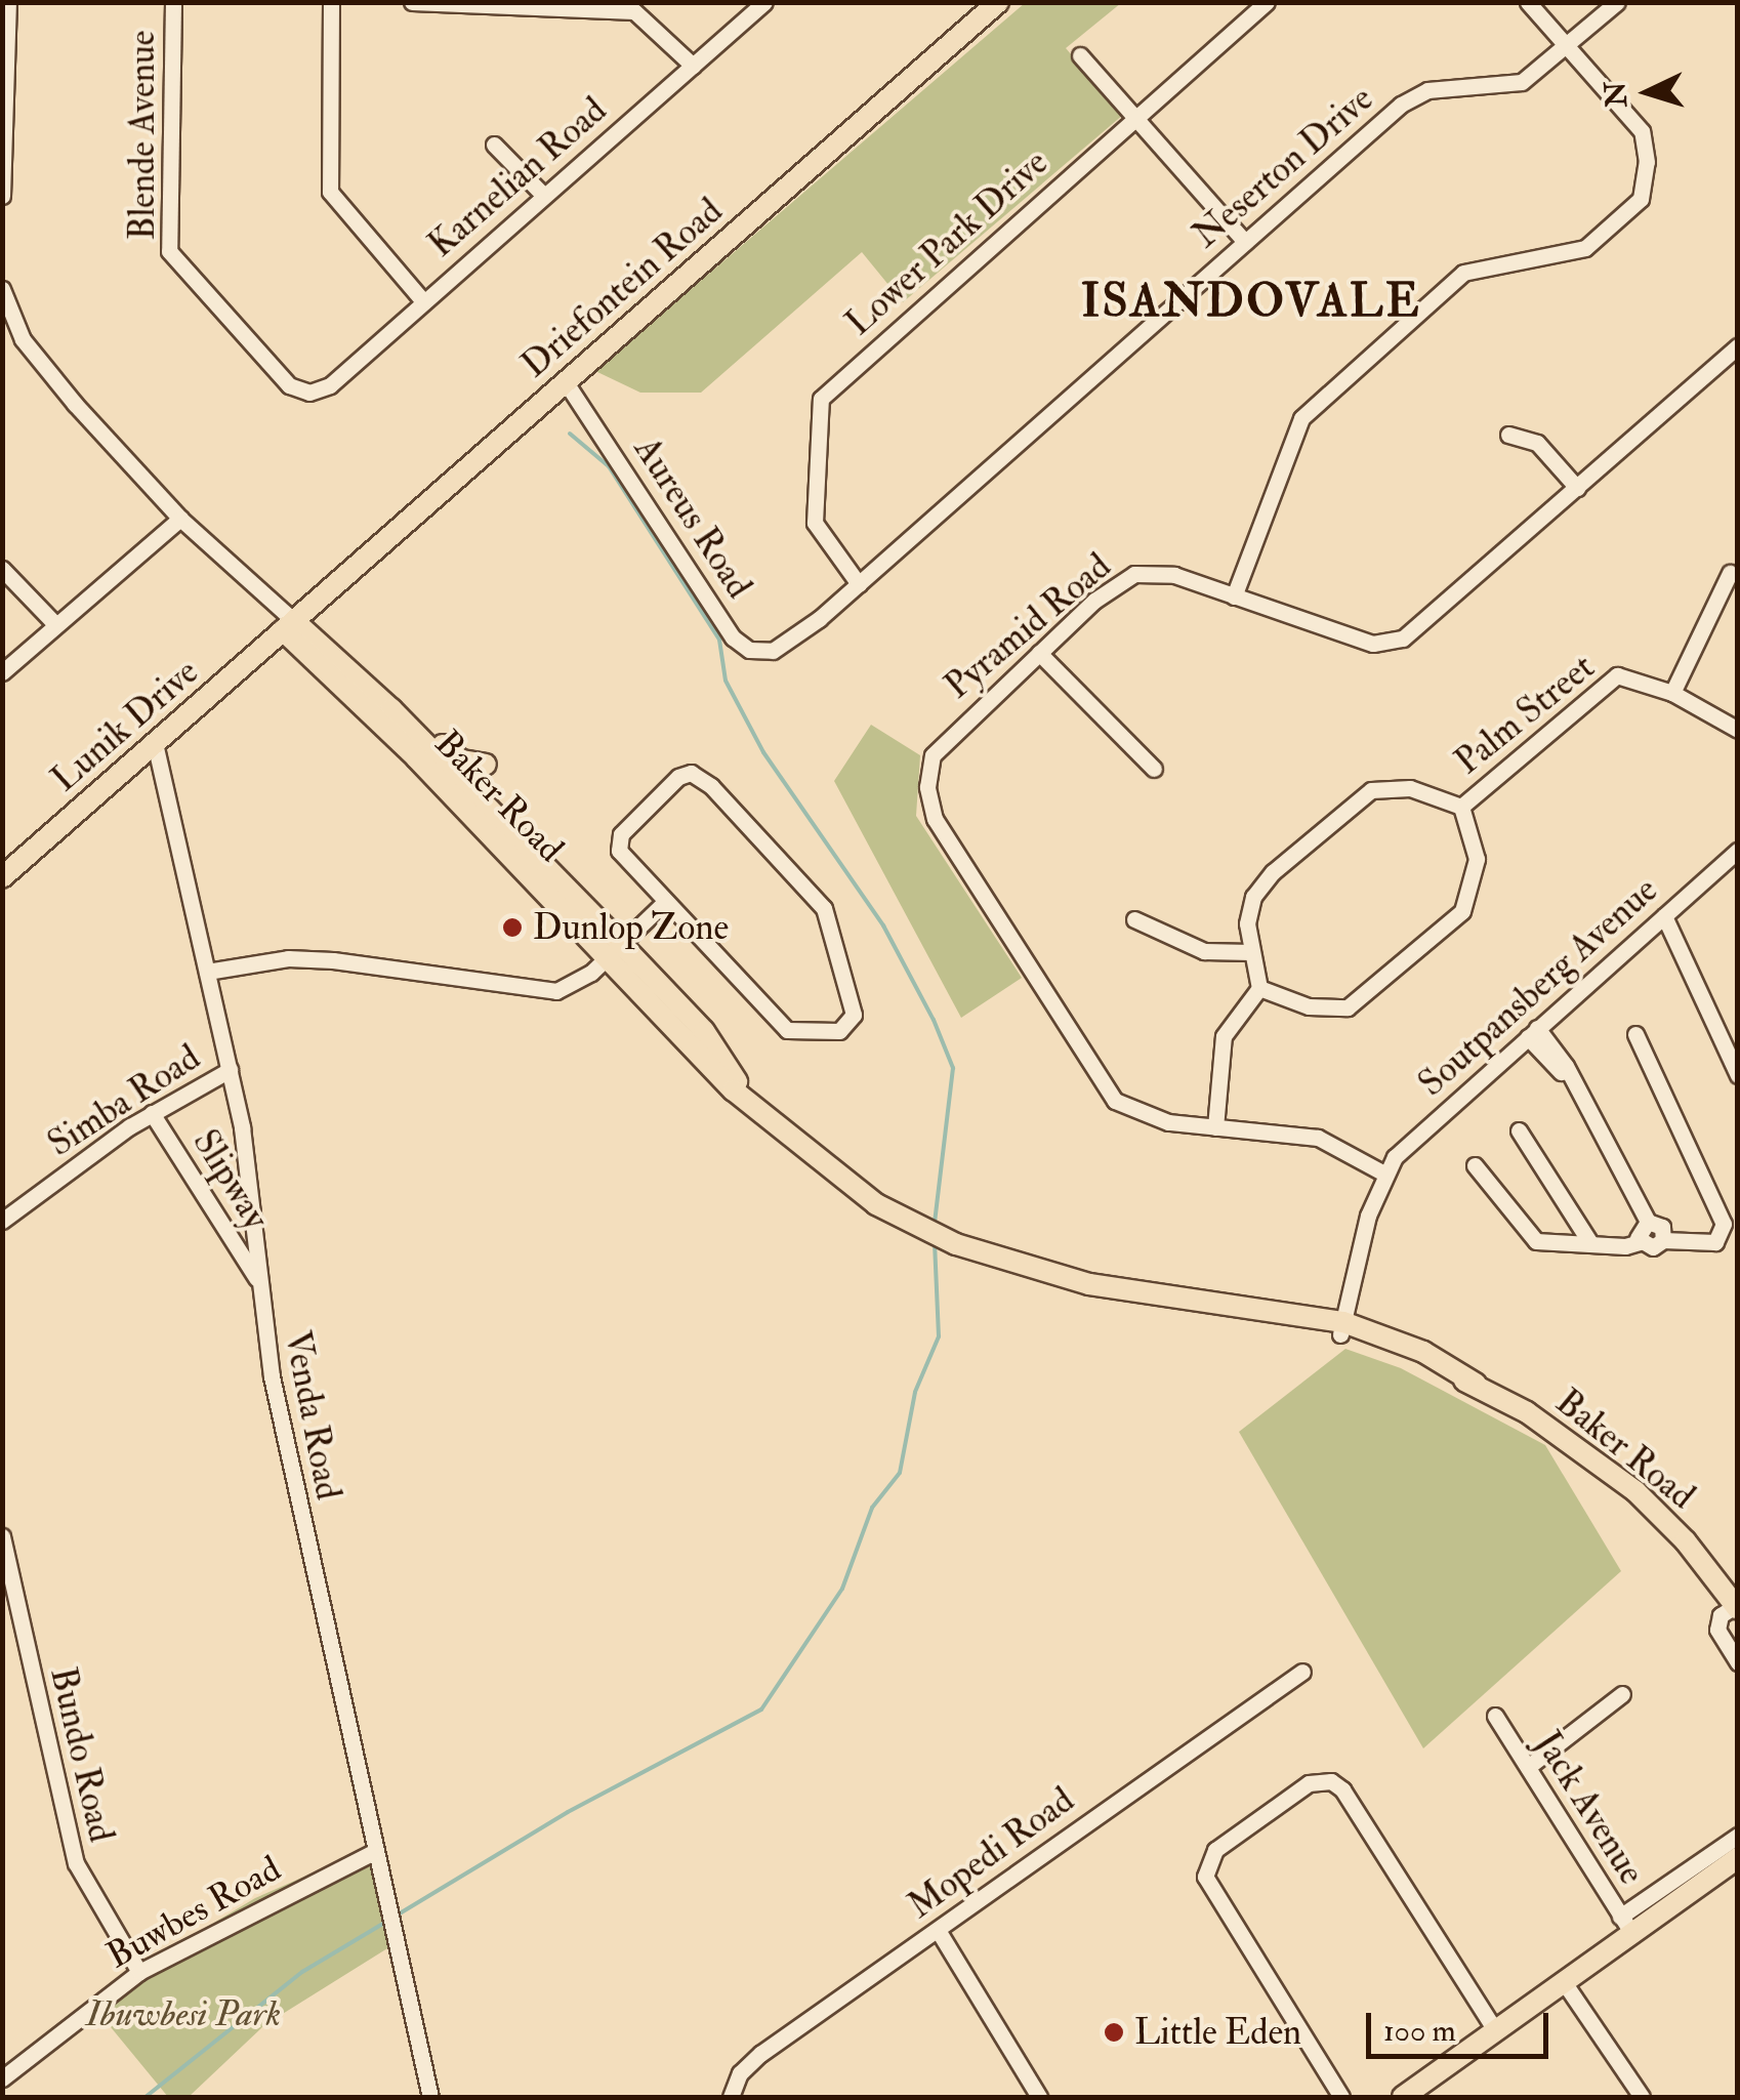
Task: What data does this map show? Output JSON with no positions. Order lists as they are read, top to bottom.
{
  "streets": {
    "main road": ["Driefontein Road", "Lunik Drive", "Baker Road"],
    "street": [
      "Blende Avenue",
      "Neserton Drive",
      "Karnelian Road",
      "Lower Park Drive",
      "Aureus Road",
      "Pyramid Road",
      "Palm Street",
      "Soutpansberg Avenue",
      "Simba Road",
      "Slipway",
      "Venda Road",
      "Bundo Road",
      "Jack Avenue",
      "Mopedi Road",
      "Buwbes Road"
    ]
  },
  "crossings": [
    ["Blende Avenue", "Karnelian Road"],
    ["Neserton Drive", "Lower Park Drive"],
    ["Neserton Drive", "Aureus Road"],
    ["Driefontein Road", "Aureus Road"],
    ["Driefontein Road", "Lunik Drive"],
    ["Driefontein Road", "Baker Road"],
    ["Pyramid Road", "Soutpansberg Avenue"],
    ["Lunik Drive", "Baker Road"],
    ["Lunik Drive", "Venda Road"],
    ["Simba Road", "Slipway"],
    ["Simba Road", "Venda Road"],
    ["Slipway", "Venda Road"],
    ["Venda Road", "Buwbes Road"],
    ["Bundo Road", "Buwbes Road"]
  ],
  "districts": ["ISANDOVALE"],
  "parks": ["Ibuwbesi Park"],
  "places": ["Dunlop Zone", "Little Eden"],
  "scale_bar": "100 m",
  "north": "left"
}
